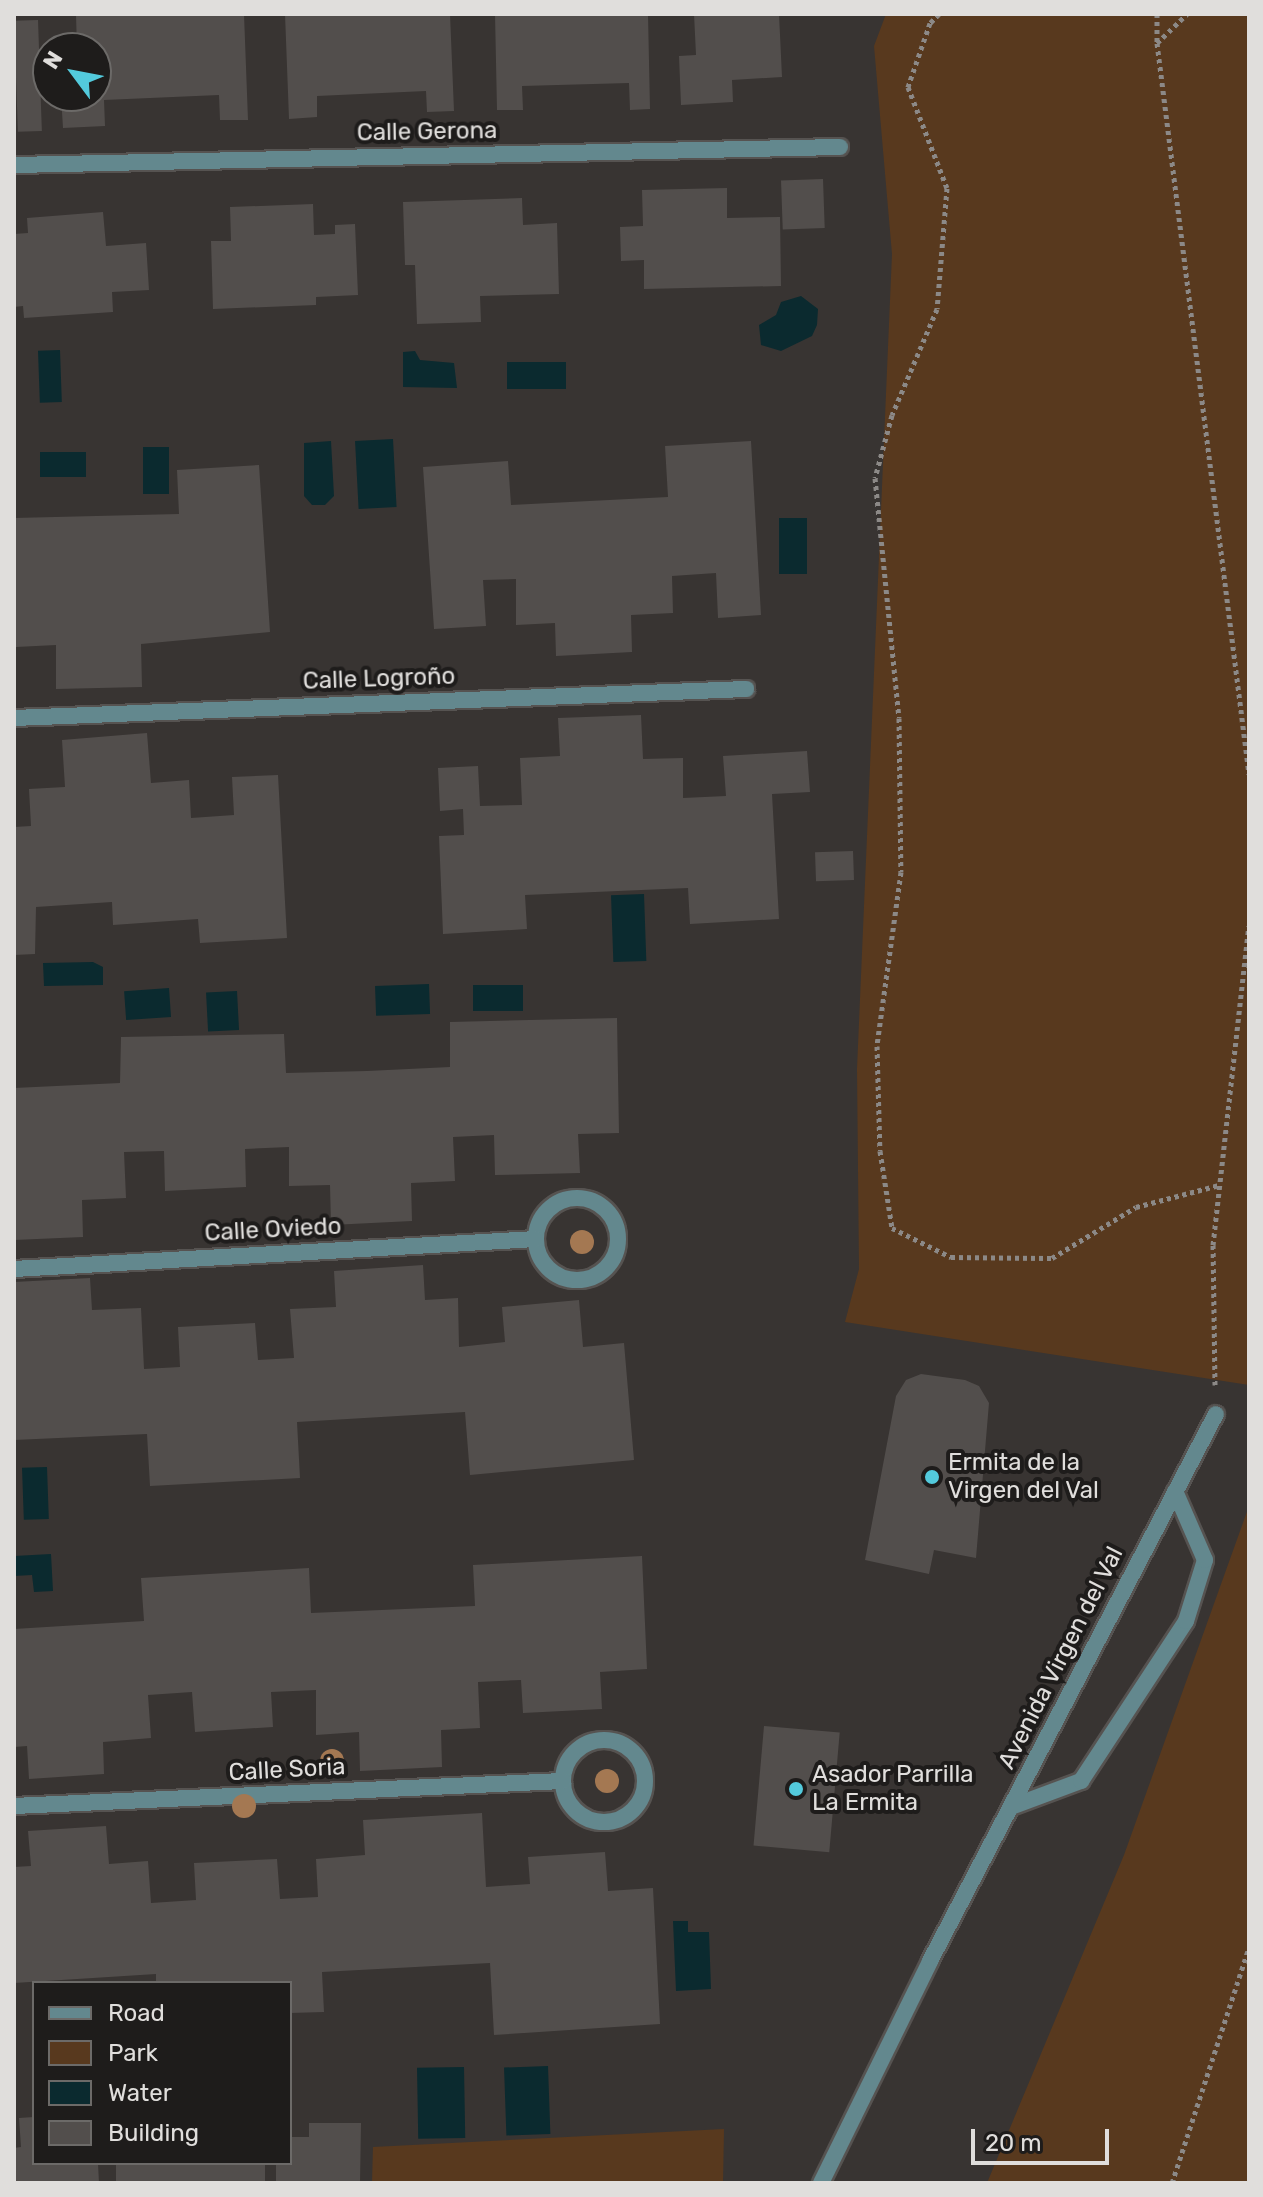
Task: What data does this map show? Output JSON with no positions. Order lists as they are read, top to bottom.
{
  "streets": {
    "street": [
      "Calle Gerona",
      "Calle Logroño",
      "Calle Oviedo",
      "Avenida Virgen del Val",
      "Calle Soria"
    ]
  },
  "places": ["Ermita de la Virgen del Val", "Asador Parrilla La Ermita"],
  "legend": [
    "Road",
    "Park",
    "Water",
    "Building"
  ],
  "scale_bar": "20 m",
  "north": "top left"
}
